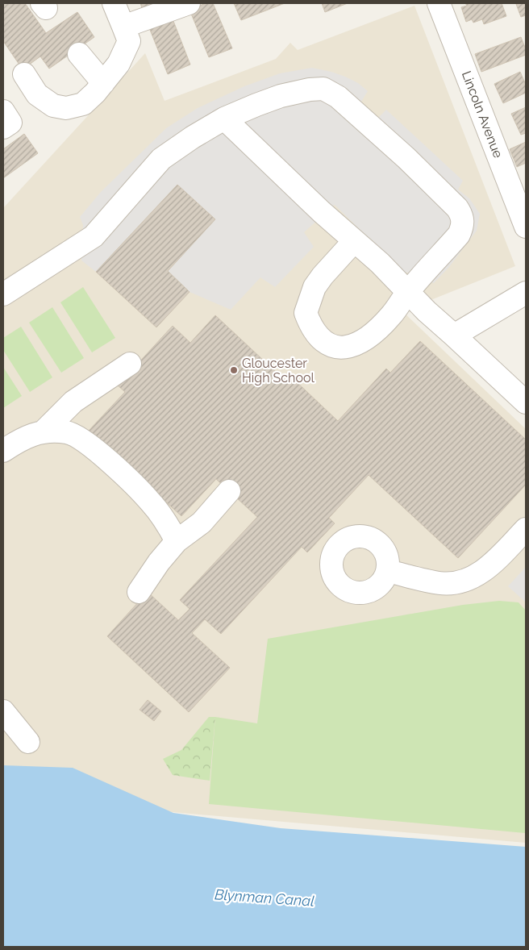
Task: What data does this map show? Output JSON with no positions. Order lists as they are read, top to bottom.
{
  "streets": {
    "street": ["Lincoln Avenue"]
  },
  "water": ["Blynman Canal"],
  "places": ["Gloucester High School"]
}
